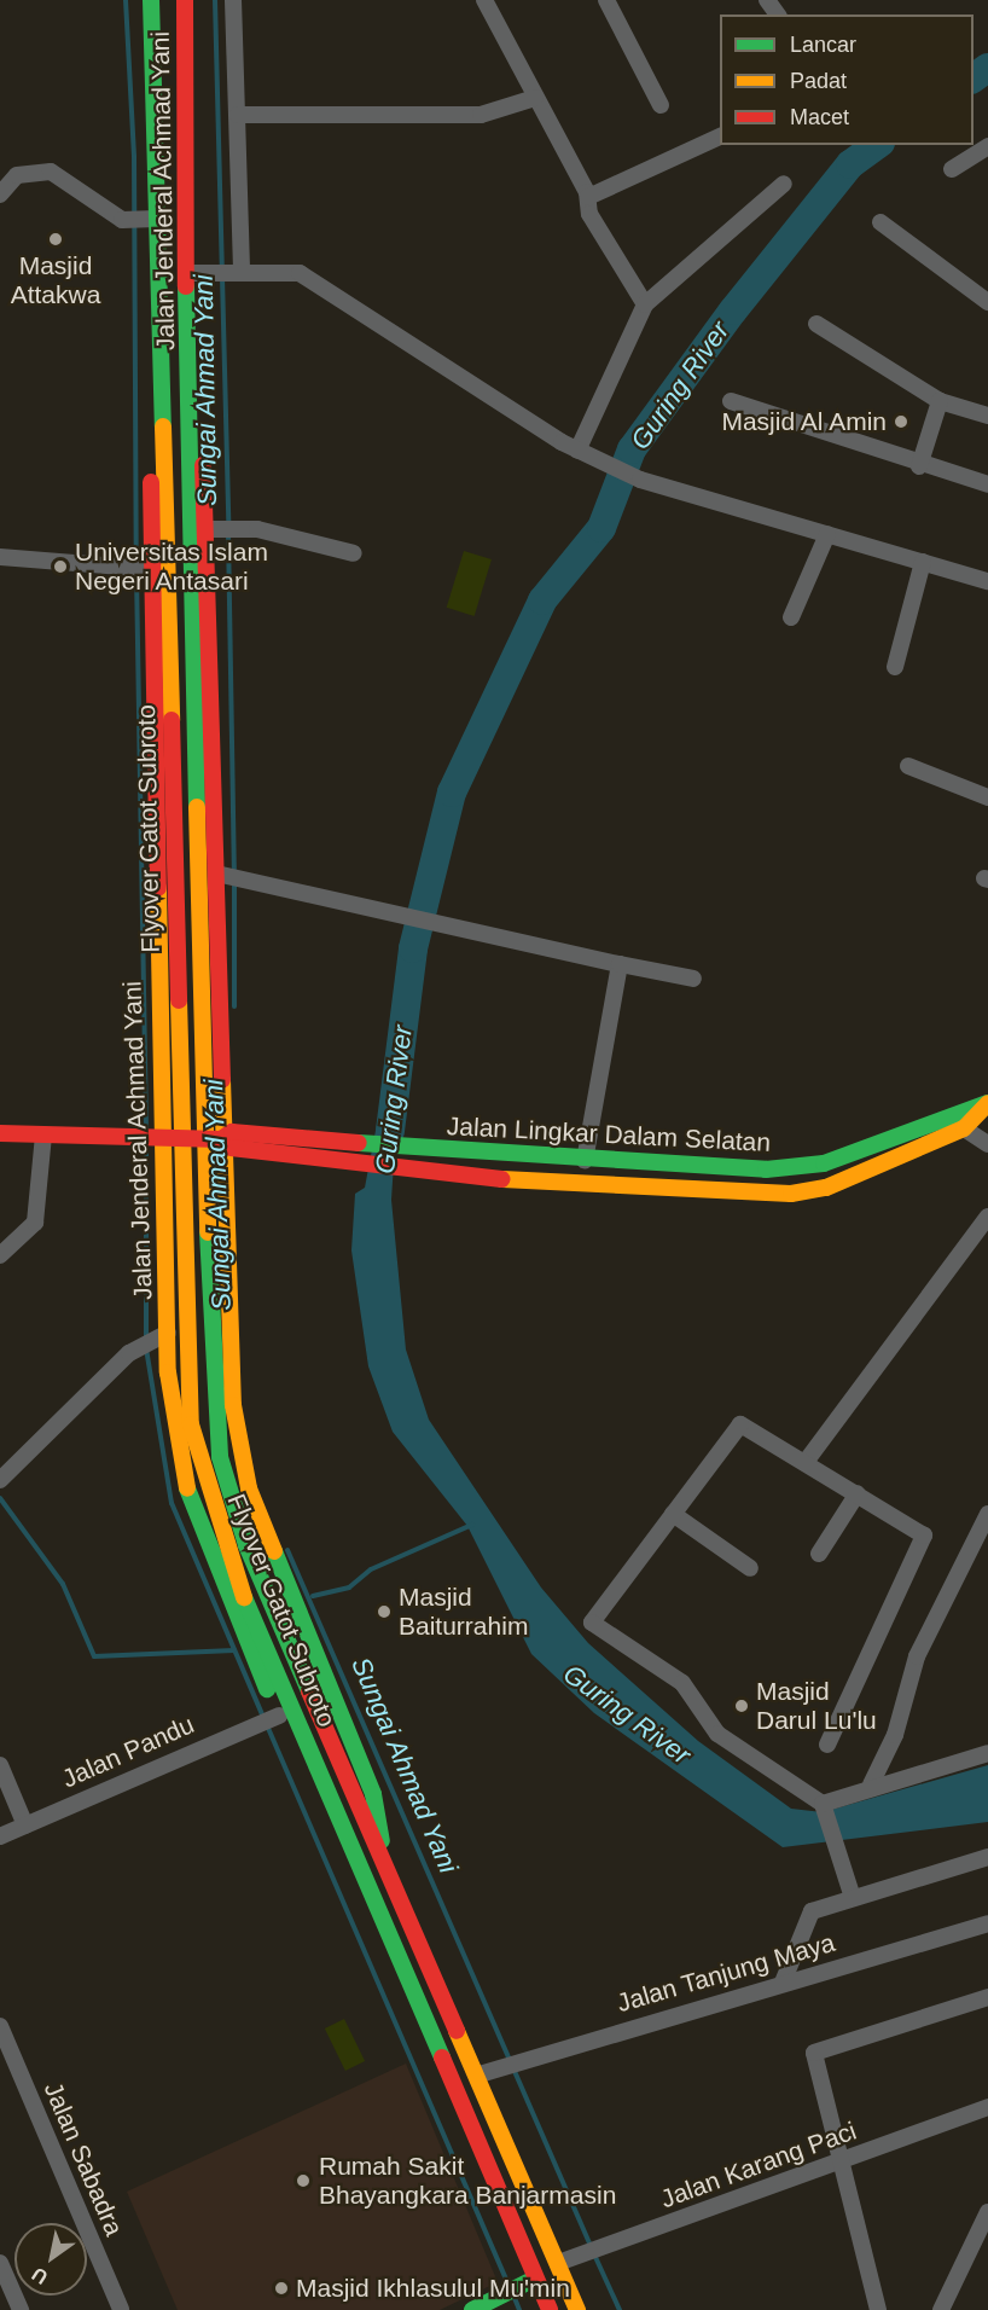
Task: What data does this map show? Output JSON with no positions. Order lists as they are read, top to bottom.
{
  "streets": {
    "main road": ["Jalan Jenderal Achmad Yani", "Flyover Gatot Subroto", "Jalan Lingkar Dalam Selatan"],
    "street": [
      "Jalan Pandu",
      "Jalan Tanjung Maya",
      "Jalan Sabadra",
      "Jalan Karang Paci"
    ]
  },
  "crossings": [
    ["Jalan Jenderal Achmad Yani", "Flyover Gatot Subroto"],
    ["Jalan Jenderal Achmad Yani", "Jalan Lingkar Dalam Selatan"],
    ["Jalan Jenderal Achmad Yani", "Jalan Pandu"],
    ["Jalan Jenderal Achmad Yani", "Jalan Tanjung Maya"],
    ["Jalan Jenderal Achmad Yani", "Jalan Karang Paci"]
  ],
  "water": ["Guring River", "Sungai Ahmad Yani"],
  "places": [
    "Masjid Attakwa",
    "Masjid Al Amin",
    "Universitas Islam Negeri Antasari",
    "Masjid Baiturrahim",
    "Masjid Darul Lu'lu",
    "Rumah Sakit Bhayangkara Banjarmasin",
    "Masjid Ikhlasulul Mu'min"
  ],
  "legend": ["Lancar", "Padat", "Macet"],
  "north": "bottom left"
}
